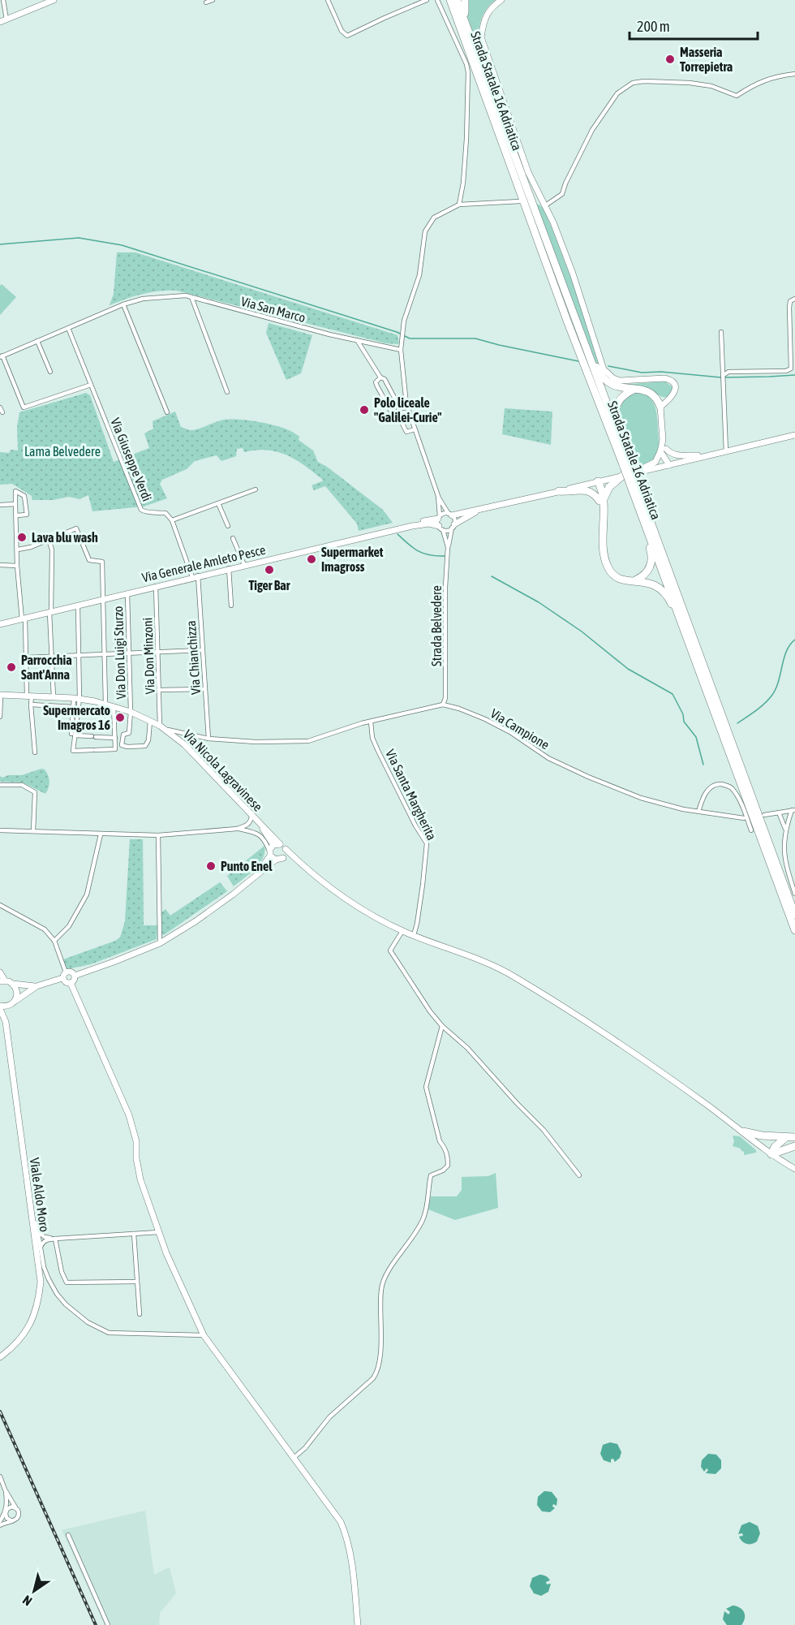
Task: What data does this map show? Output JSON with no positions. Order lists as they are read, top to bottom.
{
  "streets": {
    "highway": ["Strada Statale 16 Adriatica"],
    "street": [
      "Via San Marco",
      "Via Giuseppe Verdi",
      "Via Generale Amleto Pesce",
      "Strada Belvedere",
      "Via Don Luigi Sturzo",
      "Via Don Minzoni",
      "Via Chianchizza",
      "Via Campione",
      "Via Nicola Lagravinese",
      "Via Santa Margherita",
      "Viale Aldo Moro"
    ]
  },
  "crossings": [
    ["Via San Marco", "Via Giuseppe Verdi"],
    ["Via Generale Amleto Pesce", "Via Don Luigi Sturzo"],
    ["Via Generale Amleto Pesce", "Via Don Minzoni"],
    ["Via Generale Amleto Pesce", "Via Chianchizza"],
    ["Strada Belvedere", "Via Campione"],
    ["Via Don Luigi Sturzo", "Via Nicola Lagravinese"],
    ["Via Don Minzoni", "Via Nicola Lagravinese"],
    ["Via Chianchizza", "Via Campione"],
    ["Via Campione", "Via Nicola Lagravinese"],
    ["Via Campione", "Via Santa Margherita"]
  ],
  "parks": ["Lama Belvedere"],
  "places": [
    "Masseria Torrepietra",
    "Polo liceale \"Galilei-Curie\"",
    "Lava blu wash",
    "Supermarket Imagross",
    "Tiger Bar",
    "Parrocchia Sant'Anna",
    "Supermercato Imagros 16",
    "Punto Enel"
  ],
  "scale_bar": "200 m",
  "north": "bottom left"
}
